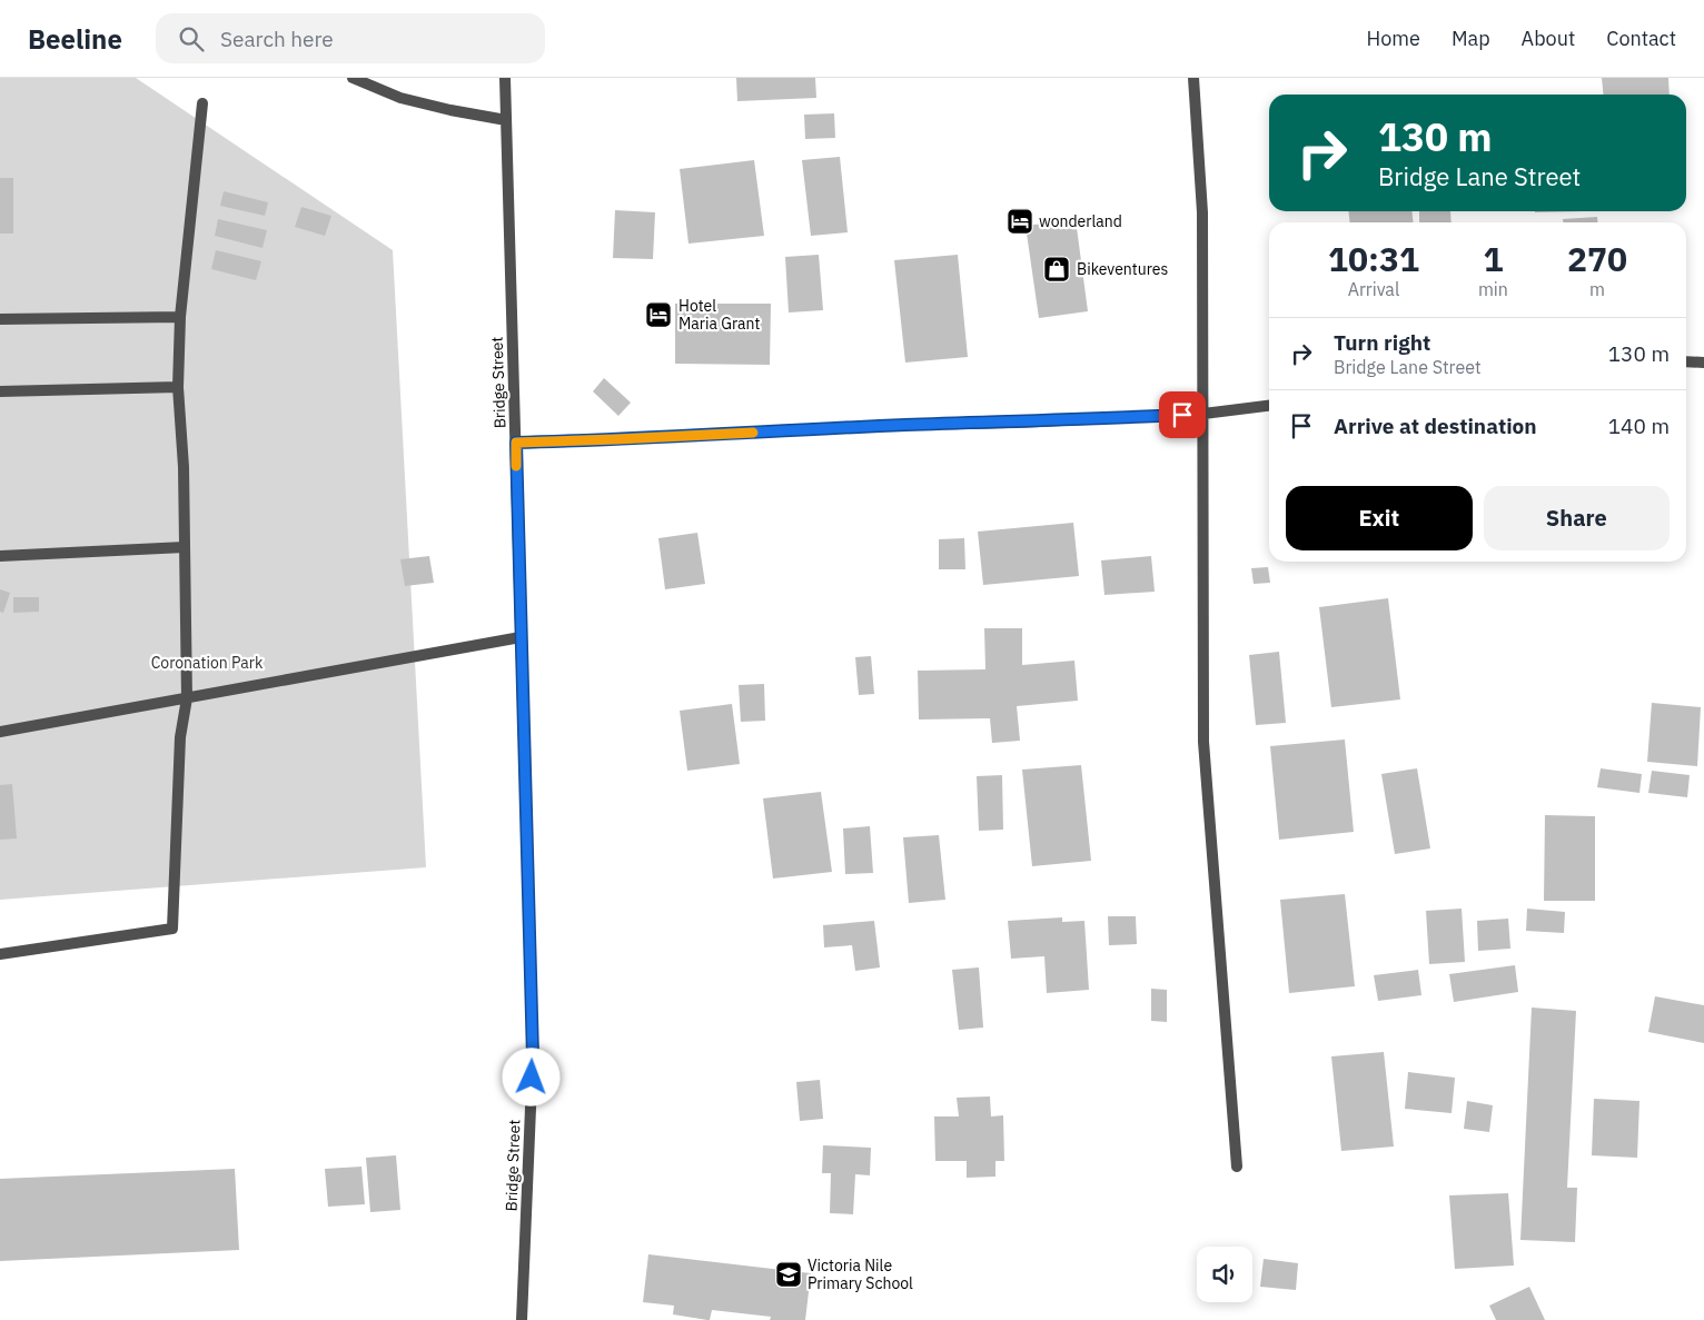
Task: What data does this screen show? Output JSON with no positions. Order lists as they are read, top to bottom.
{
  "streets": {
    "street": ["Bridge Street"]
  },
  "parks": ["Coronation Park"],
  "places": {
    "hotel": ["wonderland", "Hotel Maria Grant"],
    "shop": ["Bikeventures"],
    "school or university": ["Victoria Nile Primary School"]
  },
  "page": {
    "header": "Beeline",
    "search": "Search here",
    "nav": [
      "Home",
      "Map",
      "About",
      "Contact"
    ],
    "turn": ["130 m", "Bridge Lane Street"],
    "eta": [
      "10:31",
      "Arrival",
      "1",
      "min",
      "270",
      "m"
    ],
    "list": [
      {
        "name": "Turn right",
        "note": "Bridge Lane Street",
        "value": "130 m"
      },
      {
        "name": "Arrive at destination",
        "value": "140 m"
      }
    ],
    "buttons": ["Exit", "Share"]
  }
}
